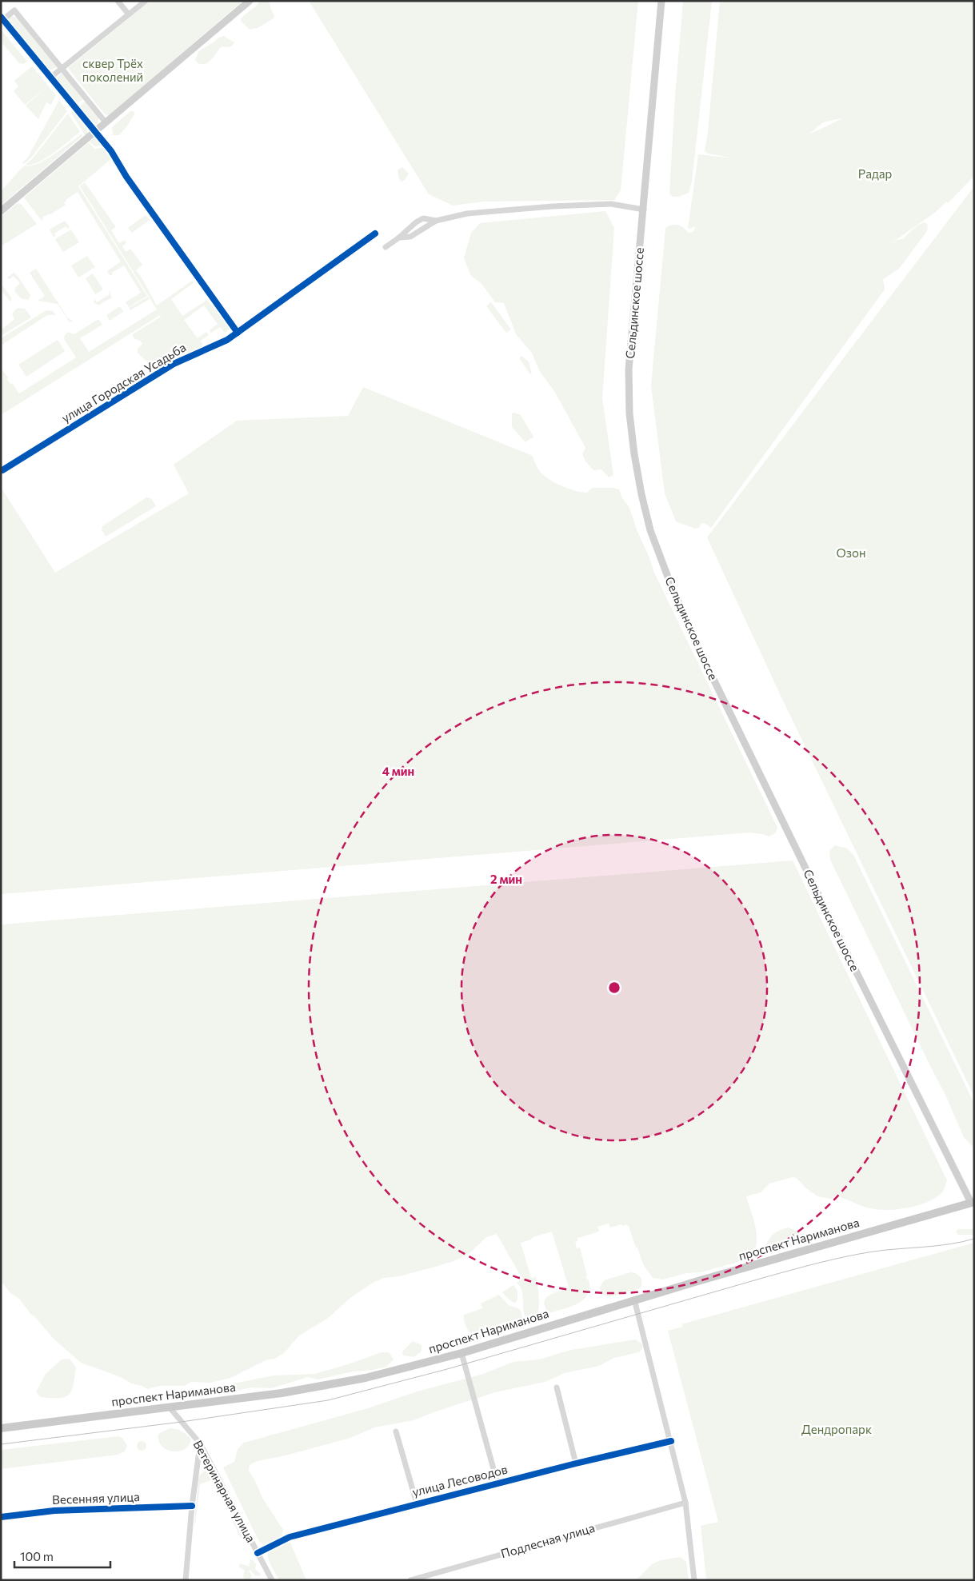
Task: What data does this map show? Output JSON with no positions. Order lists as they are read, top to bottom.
{
  "streets": {
    "main road": ["Сельдинское шоссе", "проспект Нариманова"],
    "street": [
      "улица Городская Усадьба",
      "улица Лесоводов",
      "Ветеринарная улица",
      "Весенняя улица",
      "Подлесная улица"
    ]
  },
  "crossings": [
    ["Сельдинское шоссе", "проспект Нариманова"],
    ["проспект Нариманова", "Ветеринарная улица"],
    ["улица Лесоводов", "Ветеринарная улица"]
  ],
  "parks": [
    "сквер Трёх поколений",
    "Радар",
    "Озон",
    "Дендропарк"
  ],
  "scale_bar": "100 m",
  "rings": ["4 мин", "2 мин"]
}
